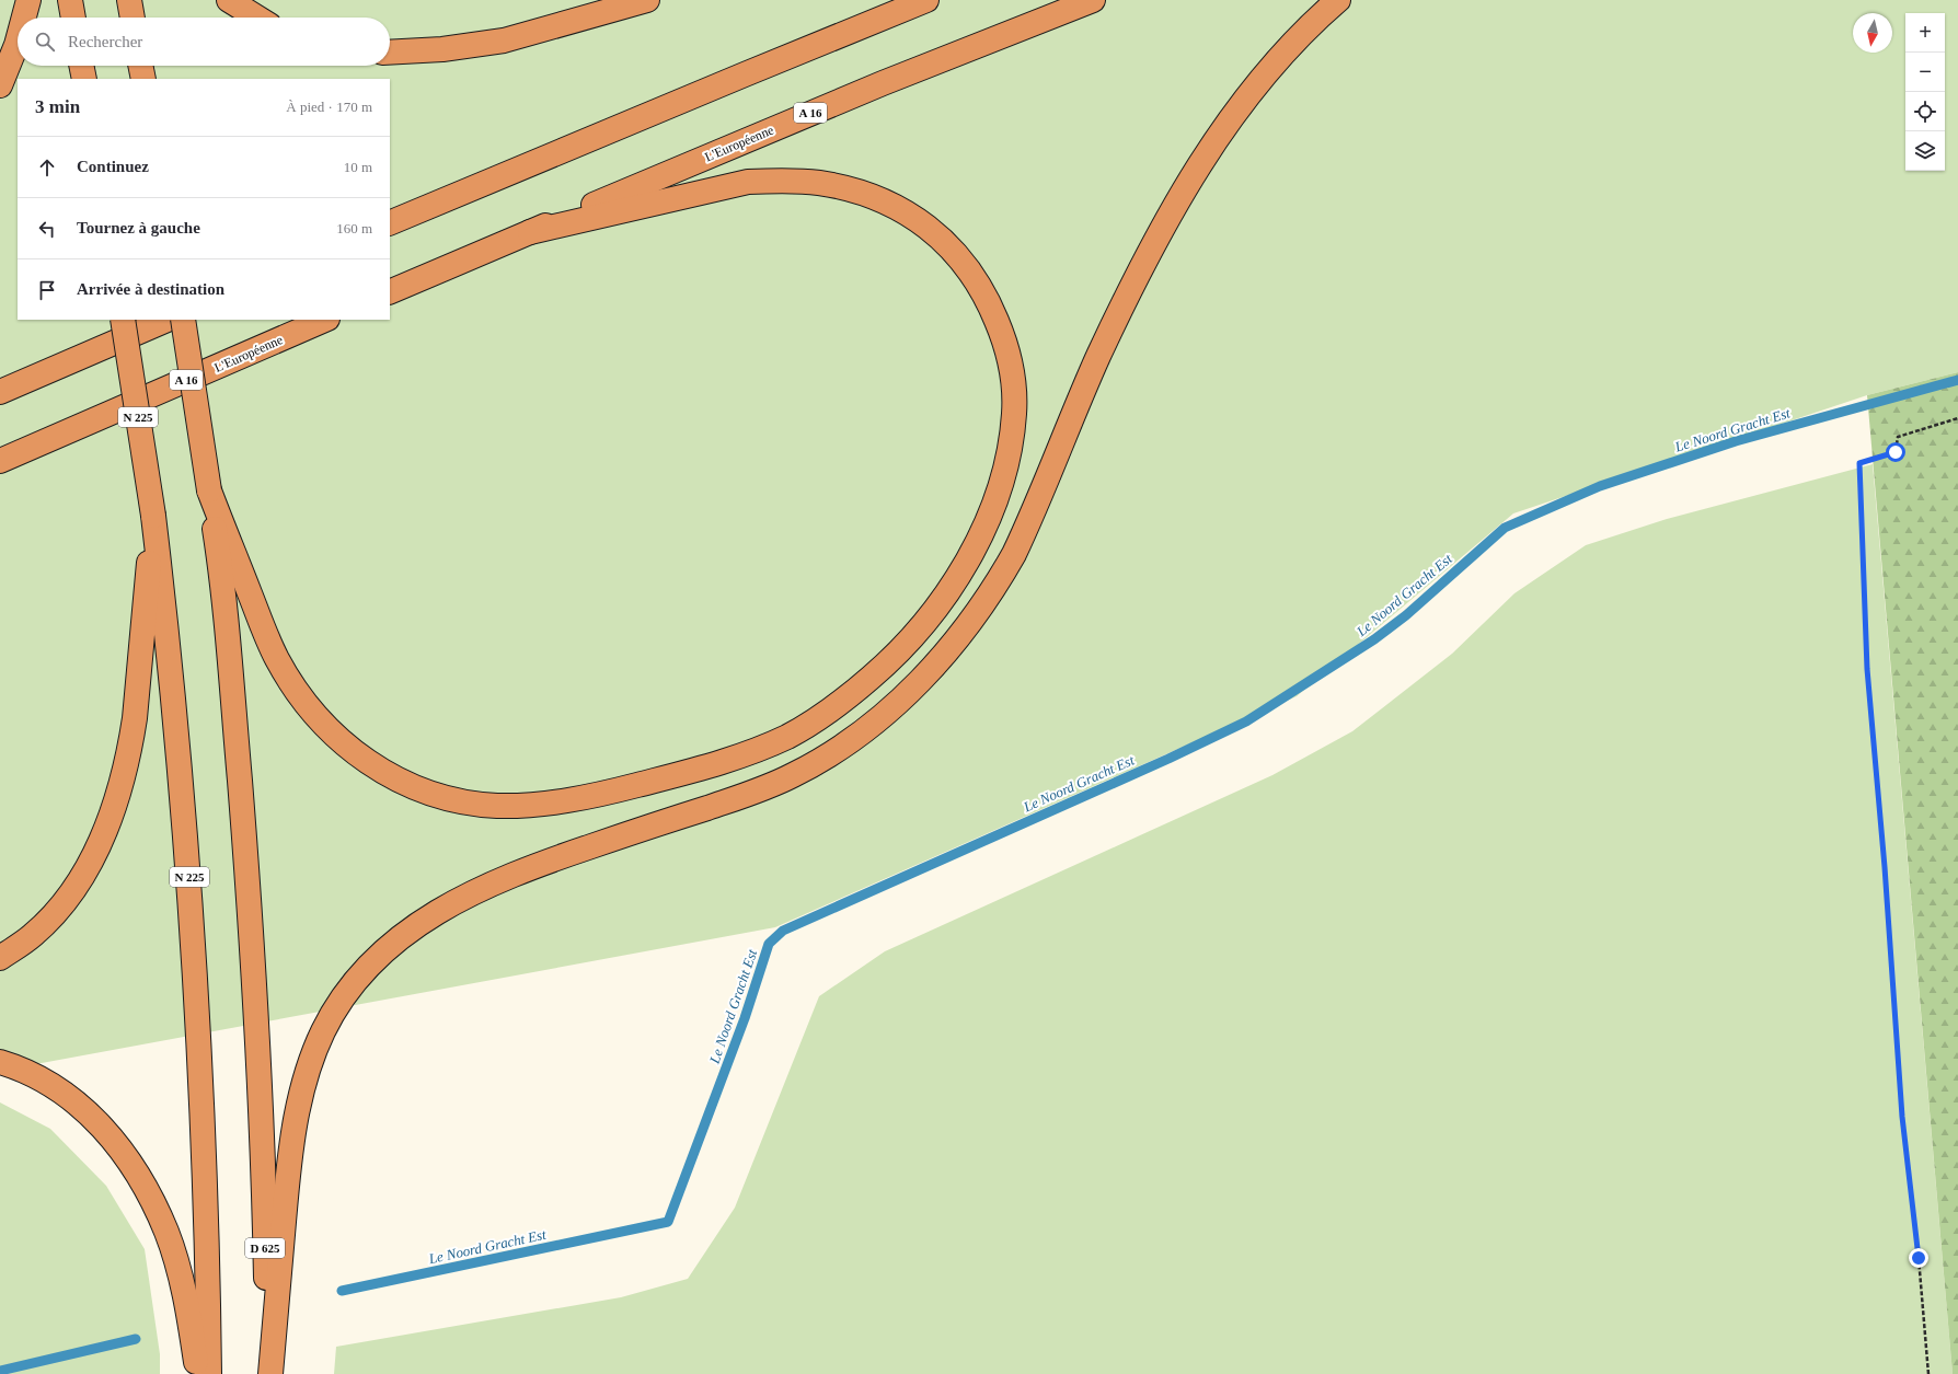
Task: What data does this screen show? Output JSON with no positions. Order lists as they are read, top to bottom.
{
  "streets": {
    "highway": [
      "A 16",
      "L'Européenne",
      "N 225",
      "D 625"
    ]
  },
  "water": ["Le Noord Gracht Est"],
  "north": "bottom",
  "page": {
    "map_buttons": ["+", "−"],
    "search": "Rechercher",
    "heading": ["3 min", "À pied · 170 m"],
    "list": [
      ["Continuez", "10 m"],
      ["Tournez à gauche", "160 m"],
      "Arrivée à destination"
    ]
  }
}
